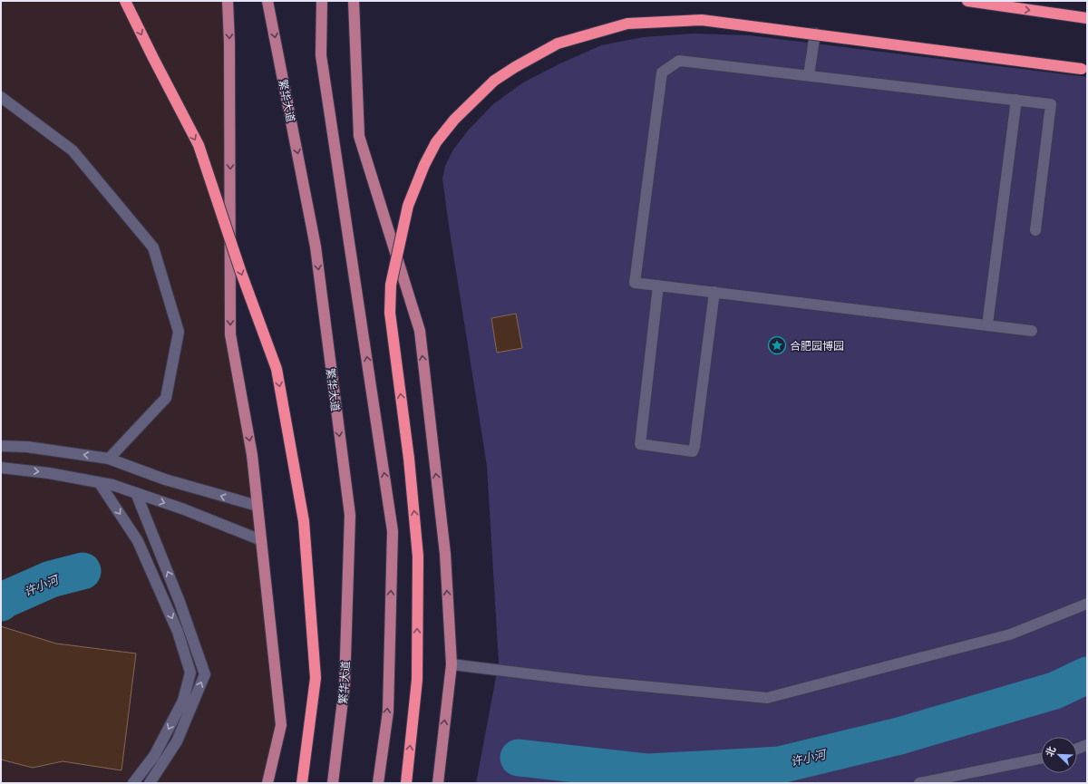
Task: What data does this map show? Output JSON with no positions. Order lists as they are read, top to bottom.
{
  "streets": {
    "main road": ["繁华大道"]
  },
  "water": ["许小河"],
  "places": {
    "place": ["合肥园博园"]
  },
  "north": "top left"
}
